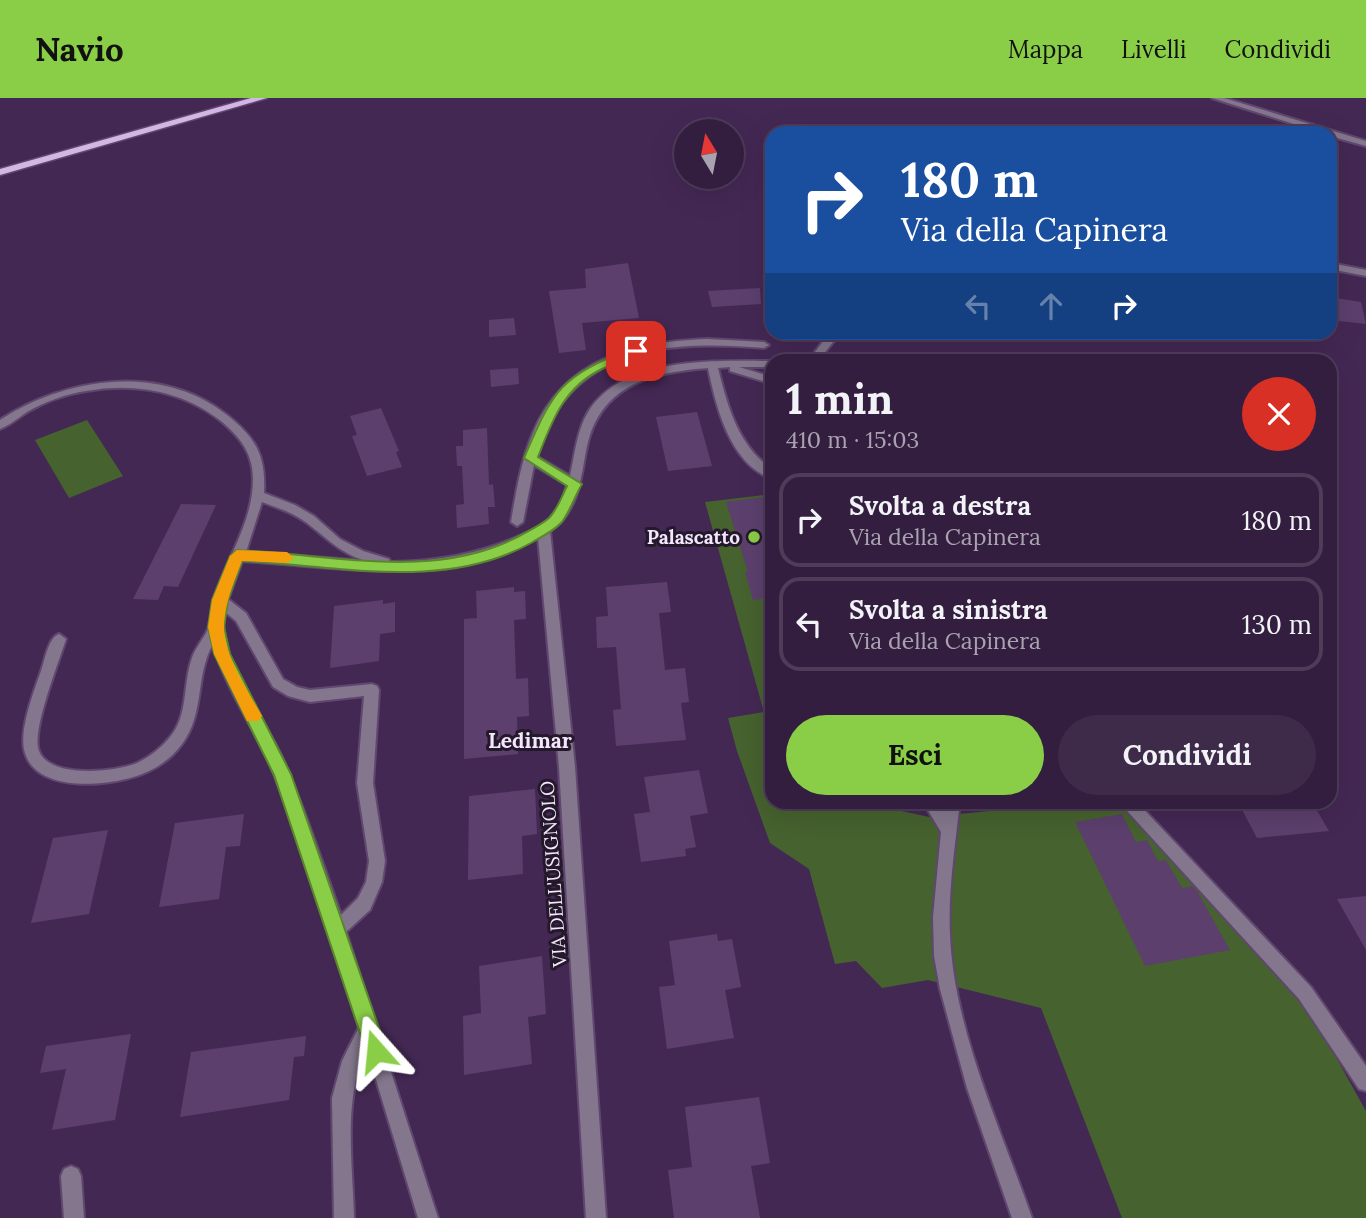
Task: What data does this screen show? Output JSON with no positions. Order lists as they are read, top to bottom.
{
  "streets": {
    "street": ["VIA DELL'USIGNOLO"]
  },
  "districts": ["Ledimar"],
  "places": ["Palascatto"],
  "north": "top",
  "page": {
    "header": "Navio",
    "nav": ["Mappa", "Livelli", "Condividi"],
    "turn": ["180 m", "Via della Capinera"],
    "heading": ["1 min", "410 m · 15:03"],
    "list": [
      {
        "name": "Svolta a destra",
        "note": "Via della Capinera",
        "value": "180 m"
      },
      {
        "name": "Svolta a sinistra",
        "note": "Via della Capinera",
        "value": "130 m"
      }
    ],
    "buttons": ["Esci", "Condividi"]
  }
}
